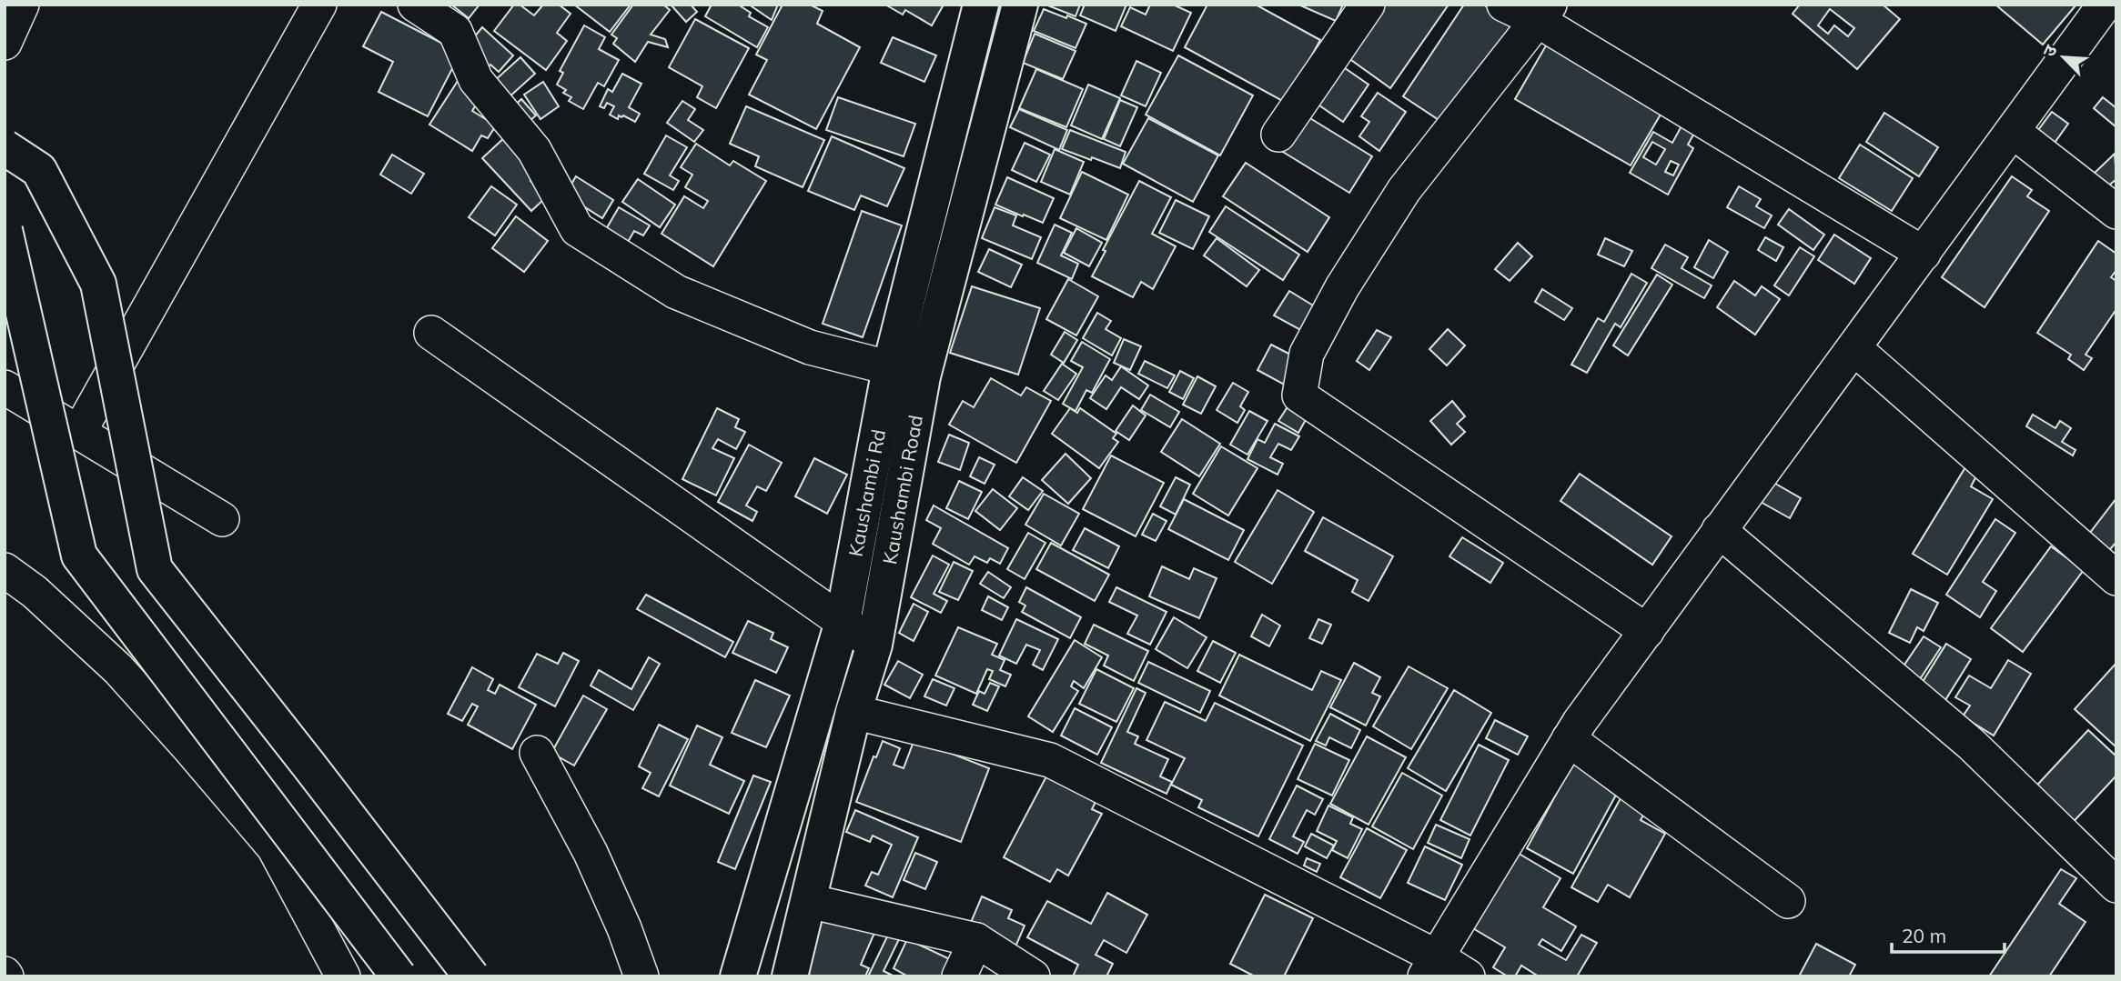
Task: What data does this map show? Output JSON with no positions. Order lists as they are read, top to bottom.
{
  "streets": {
    "main road": ["Kaushambi Road", "Kaushambi Rd"]
  },
  "scale_bar": "20 m",
  "north": "top left"
}
